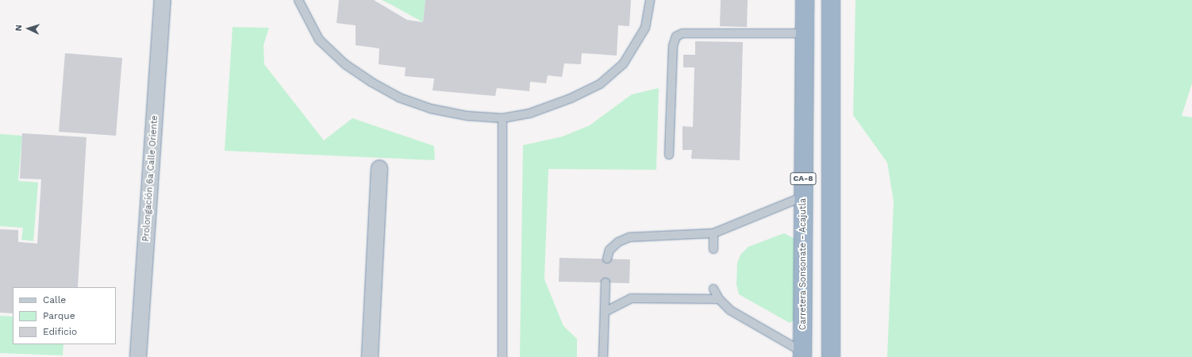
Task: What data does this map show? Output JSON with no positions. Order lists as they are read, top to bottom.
{
  "streets": {
    "highway": ["CA-8", "Carretera Sonsonate - Acajutla"],
    "street": ["Prolongación 6a Calle Oriente"]
  },
  "legend": ["Calle", "Parque", "Edificio"],
  "north": "left"
}
